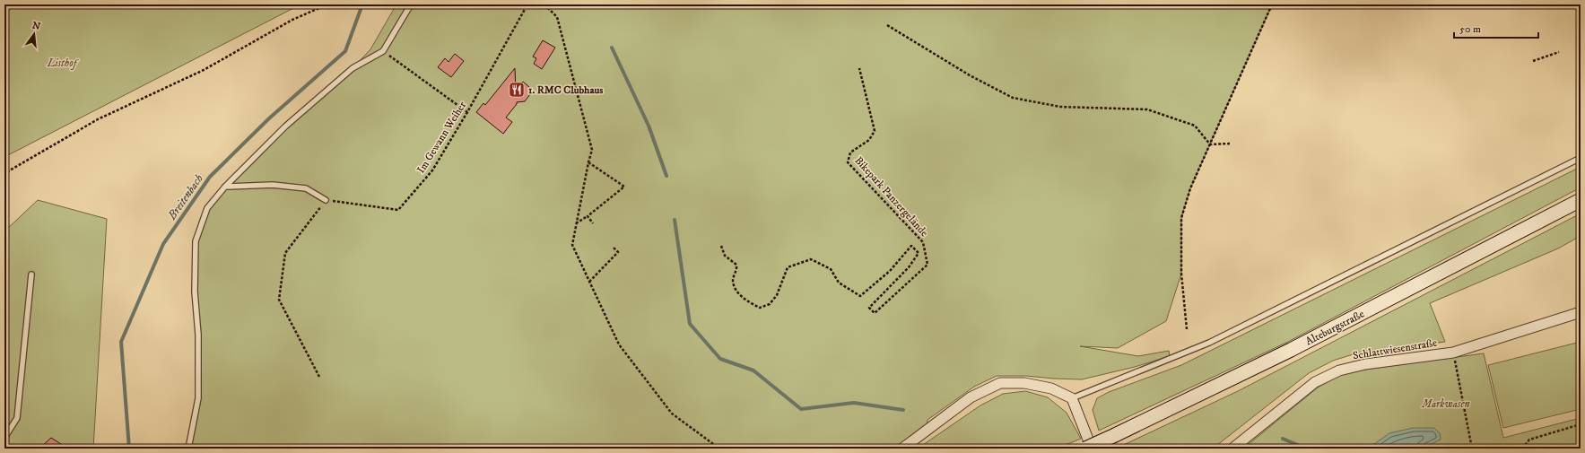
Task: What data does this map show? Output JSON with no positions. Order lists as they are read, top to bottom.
{
  "streets": {
    "main road": ["Alteburgstraße"],
    "street": ["Schlattwiesenstraße"],
    "path": ["Im Gewann Weiher", "Bikepark Panzergelände"]
  },
  "water": ["Breitenbach"],
  "parks": ["Listhof", "Markwasen"],
  "places": {
    "restaurant": ["1. RMC Clubhaus"]
  },
  "scale_bar": "50 m",
  "north": "top"
}
